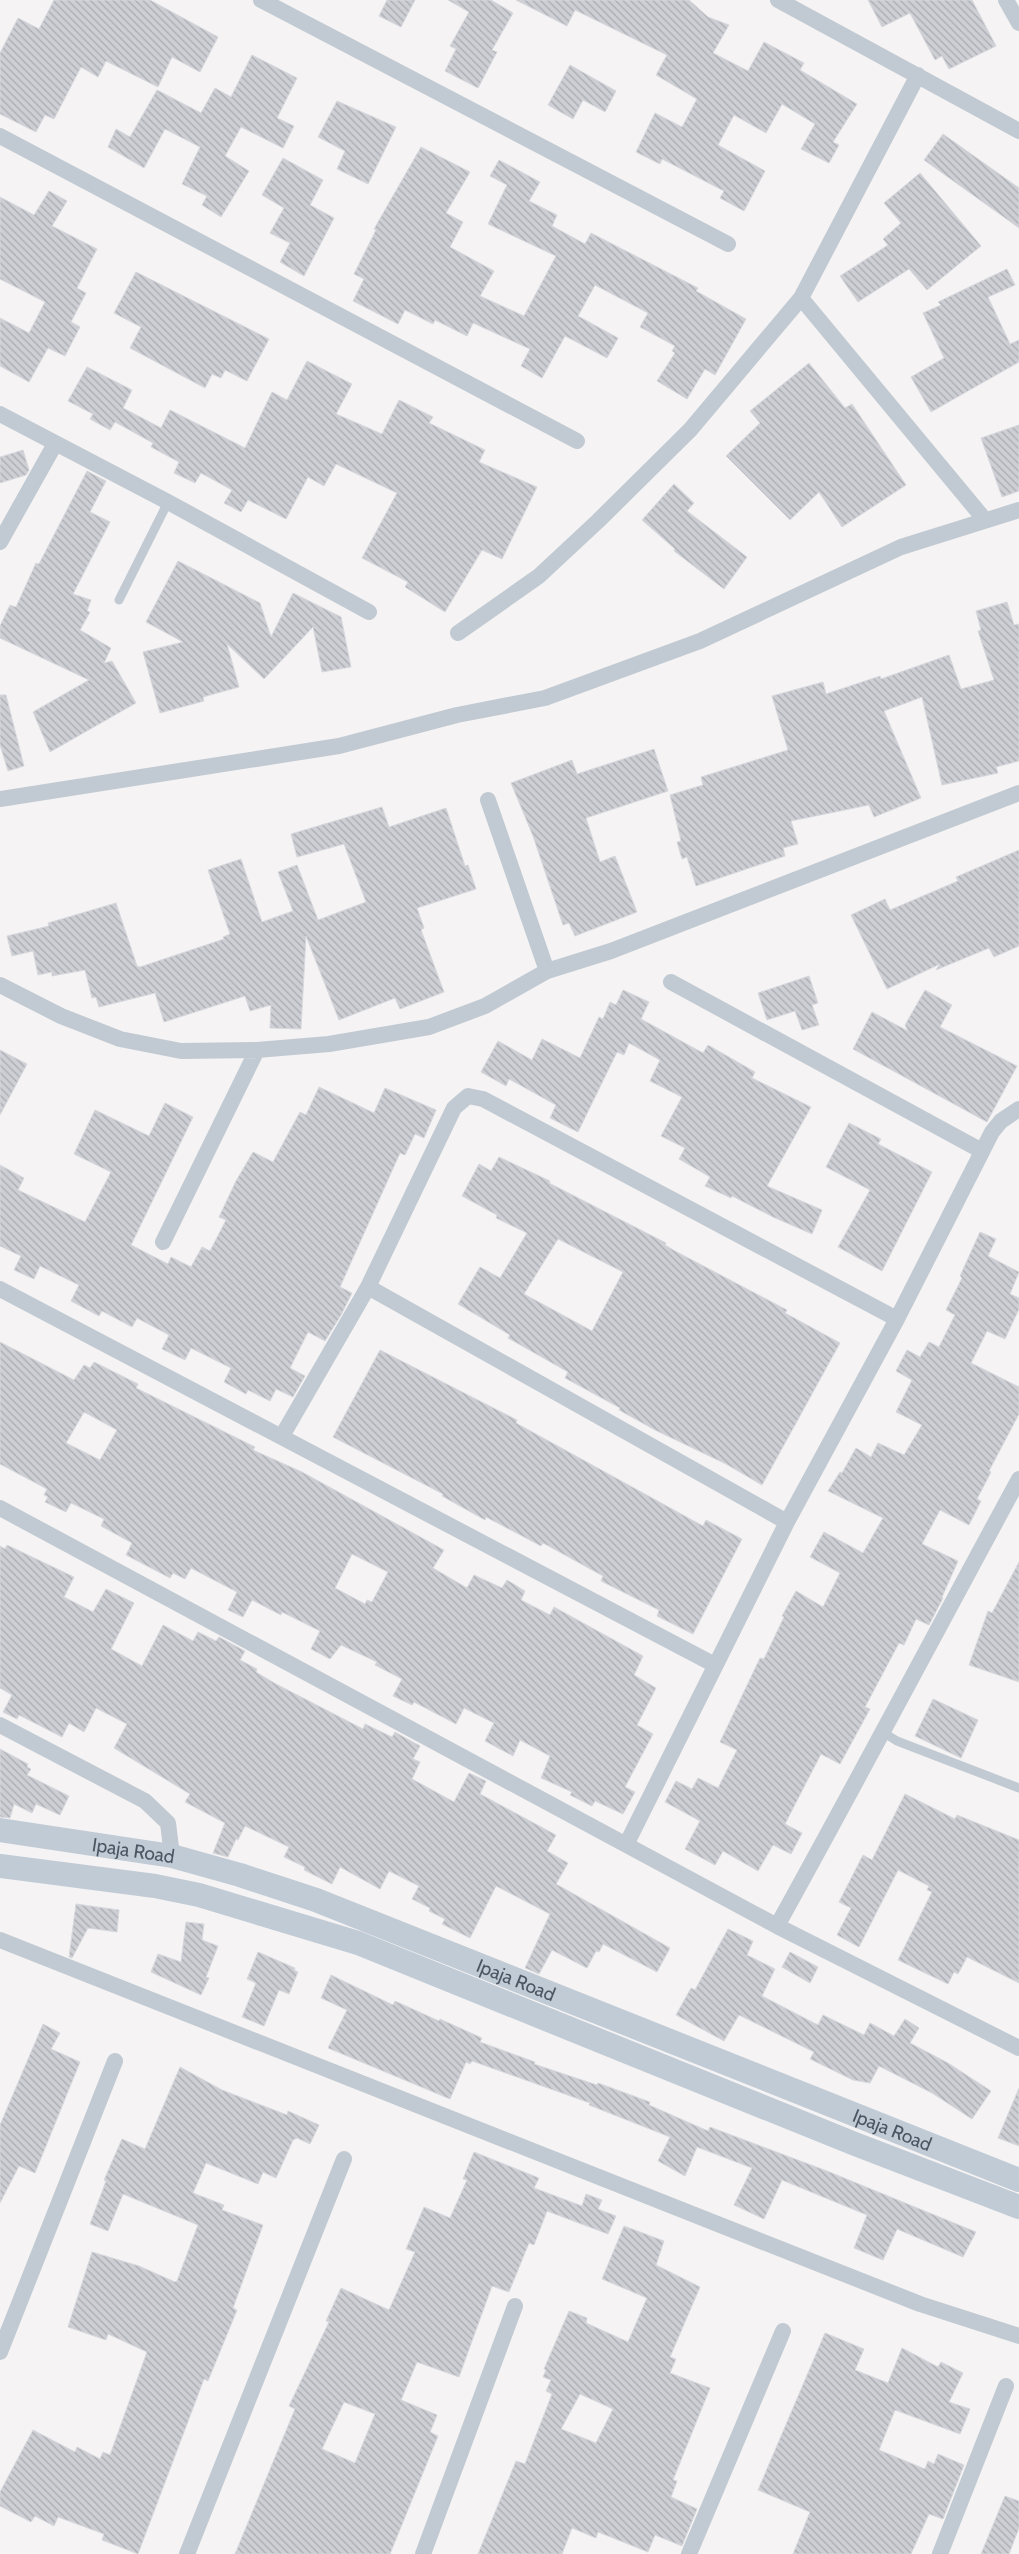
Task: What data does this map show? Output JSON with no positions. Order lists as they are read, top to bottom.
{
  "streets": {
    "main road": ["Ipaja Road"]
  }
}
